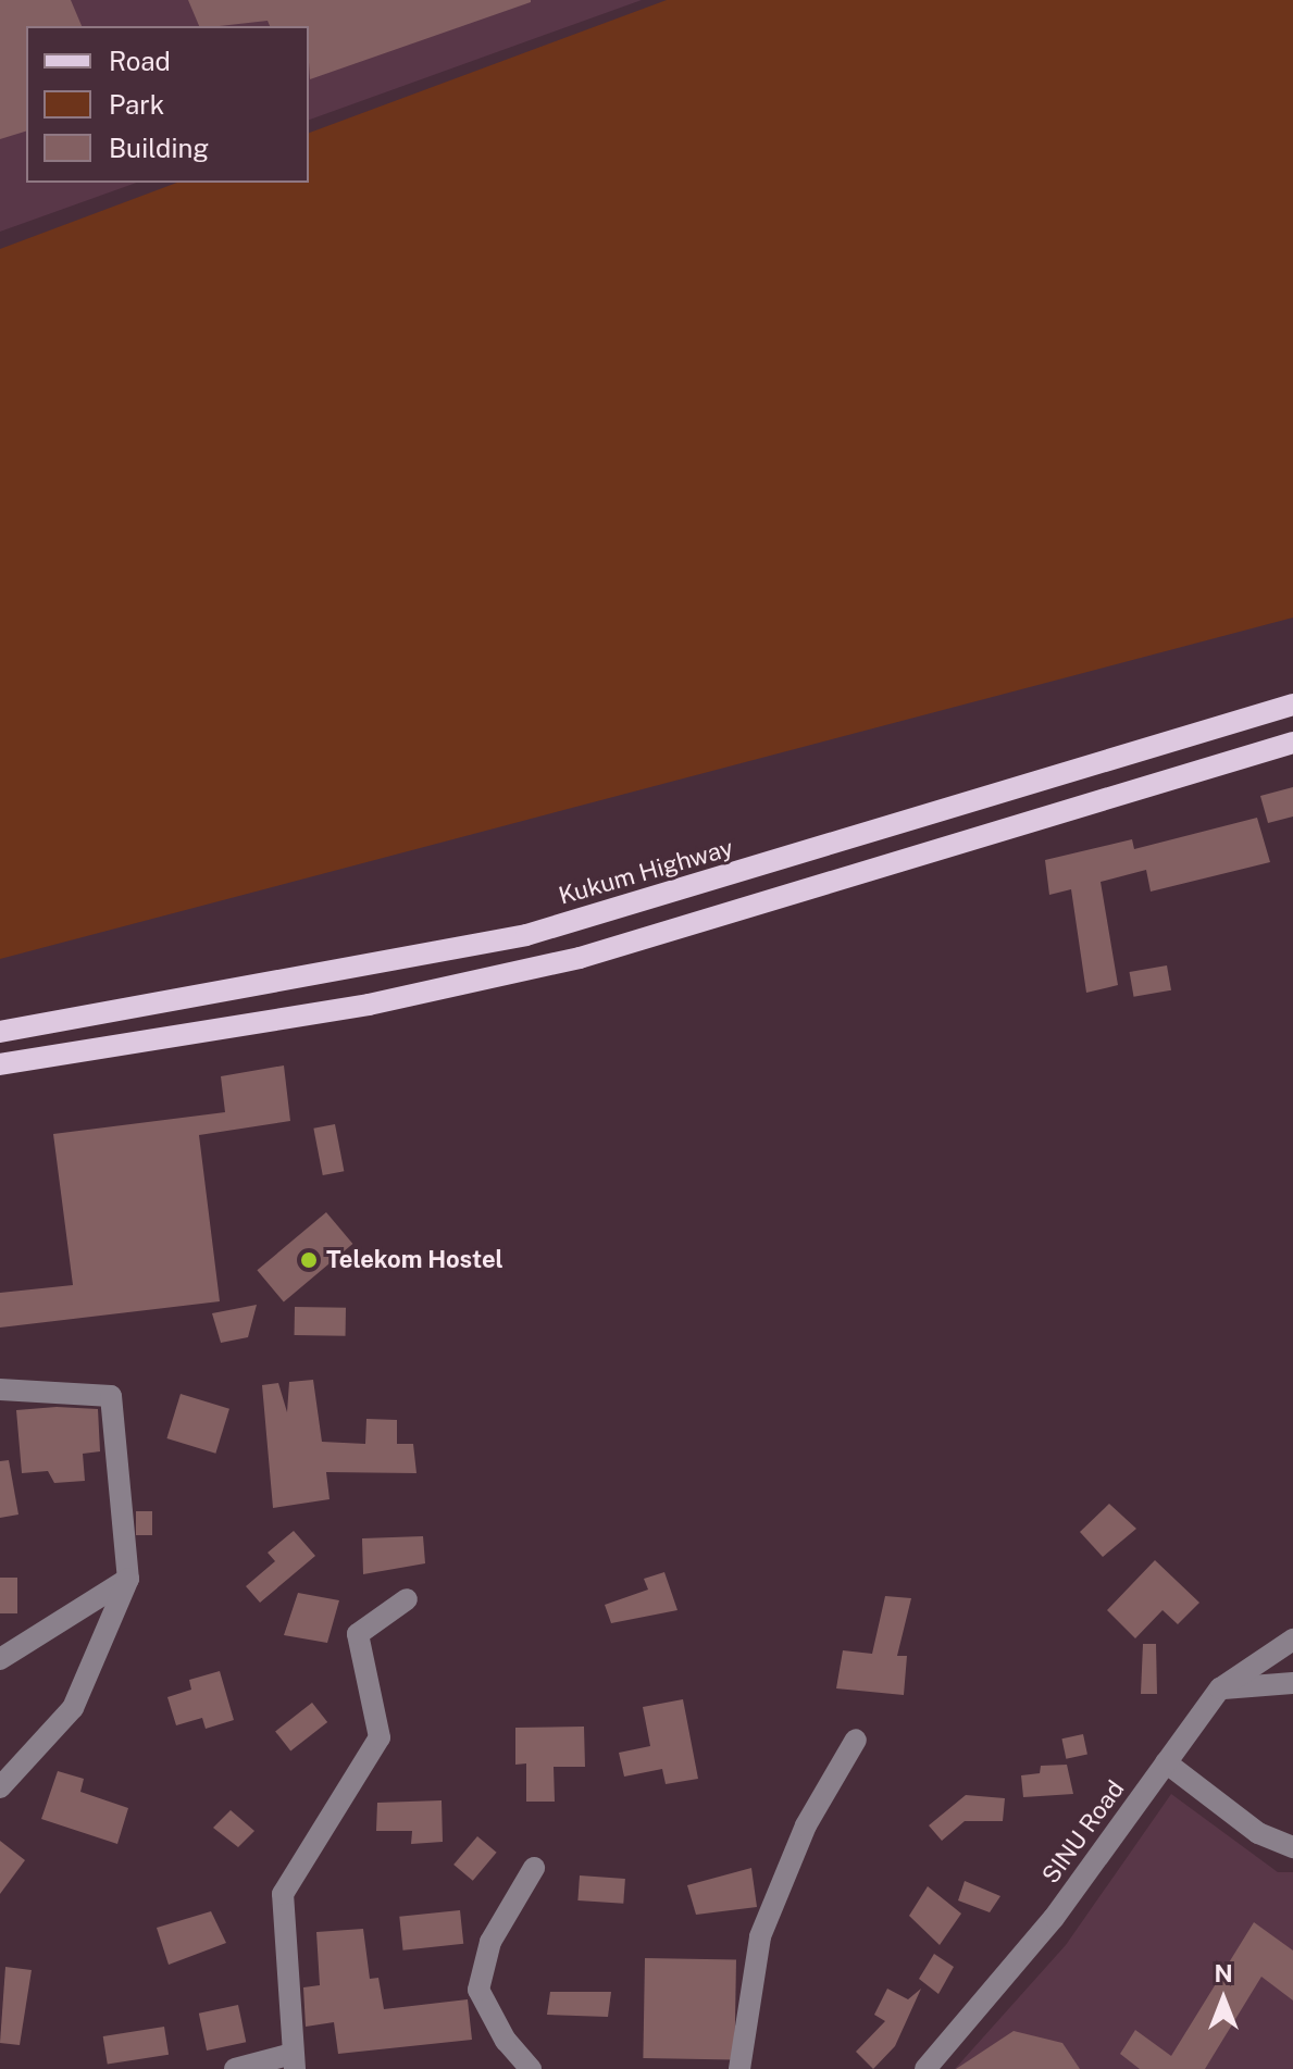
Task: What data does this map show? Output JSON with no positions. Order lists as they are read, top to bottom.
{
  "streets": {
    "main road": ["Kukum Highway"],
    "street": ["SINU Road"]
  },
  "places": ["Telekom Hostel"],
  "legend": ["Road", "Park", "Building"],
  "north": "top"
}
